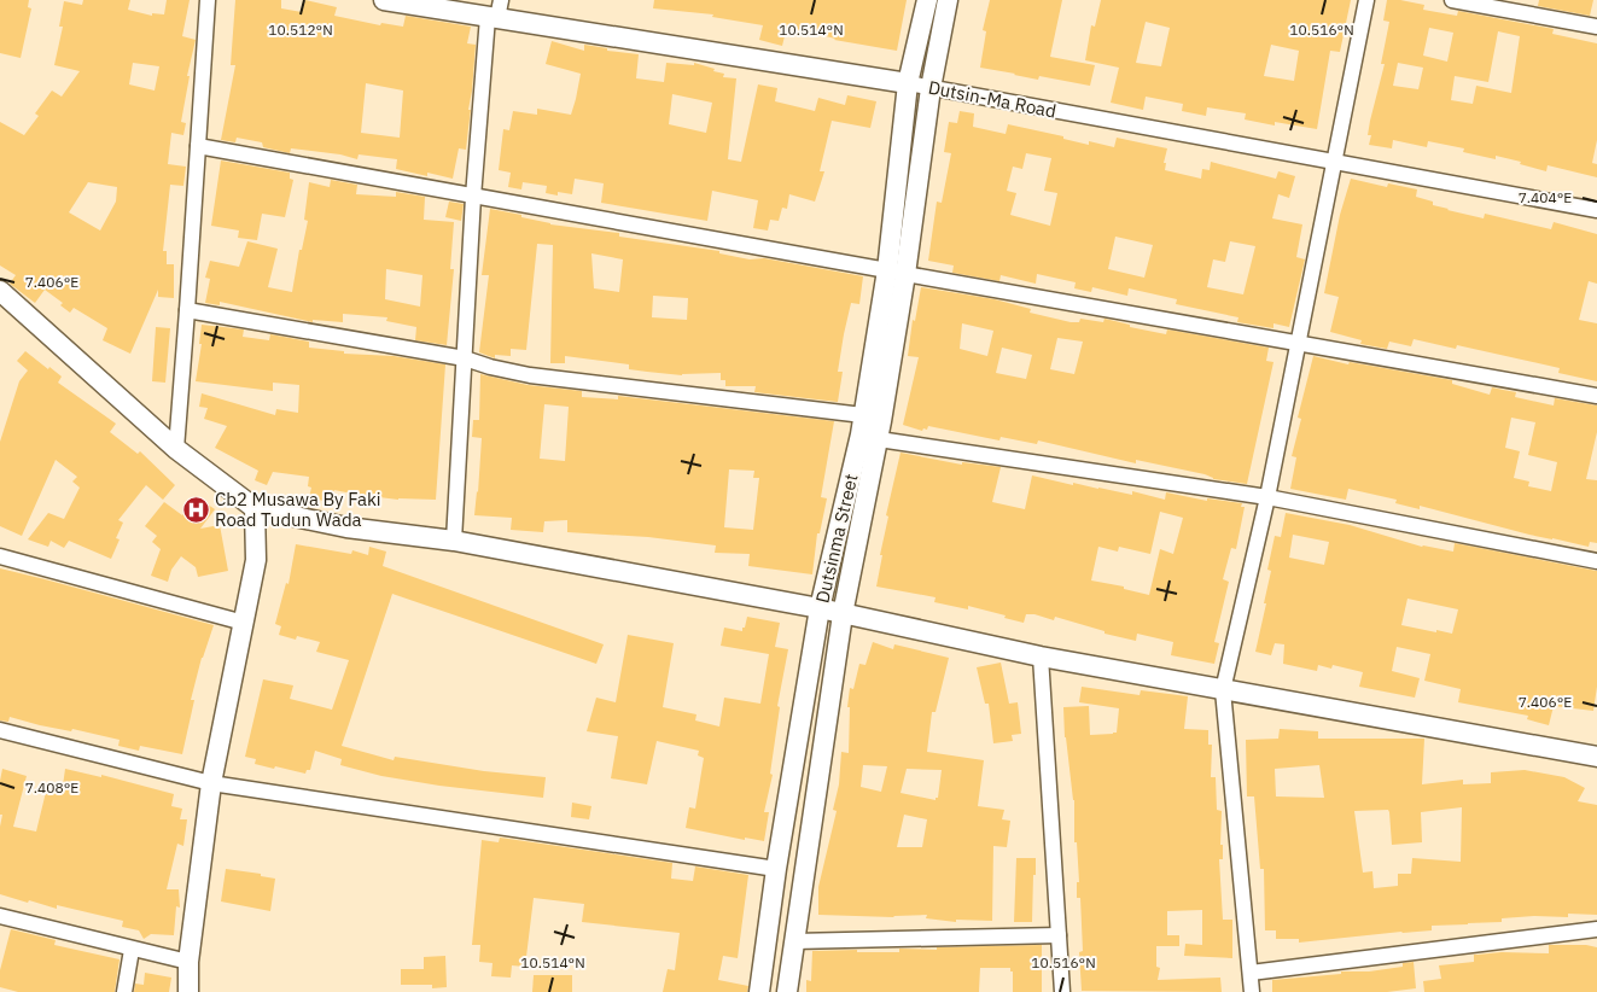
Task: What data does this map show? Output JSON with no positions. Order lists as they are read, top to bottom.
{
  "streets": {
    "street": ["Dutsin-Ma Road", "Dutsinma Street"]
  },
  "crossings": [
    ["Dutsin-Ma Road", "Dutsinma Street"]
  ],
  "places": {
    "hospital": ["Cb2 Musawa By Faki Road Tudun Wada"]
  },
  "coordinates": [
    "10.512°N",
    "10.514°N",
    "10.516°N",
    "7.404°E",
    "7.406°E",
    "7.408°E"
  ]
}
